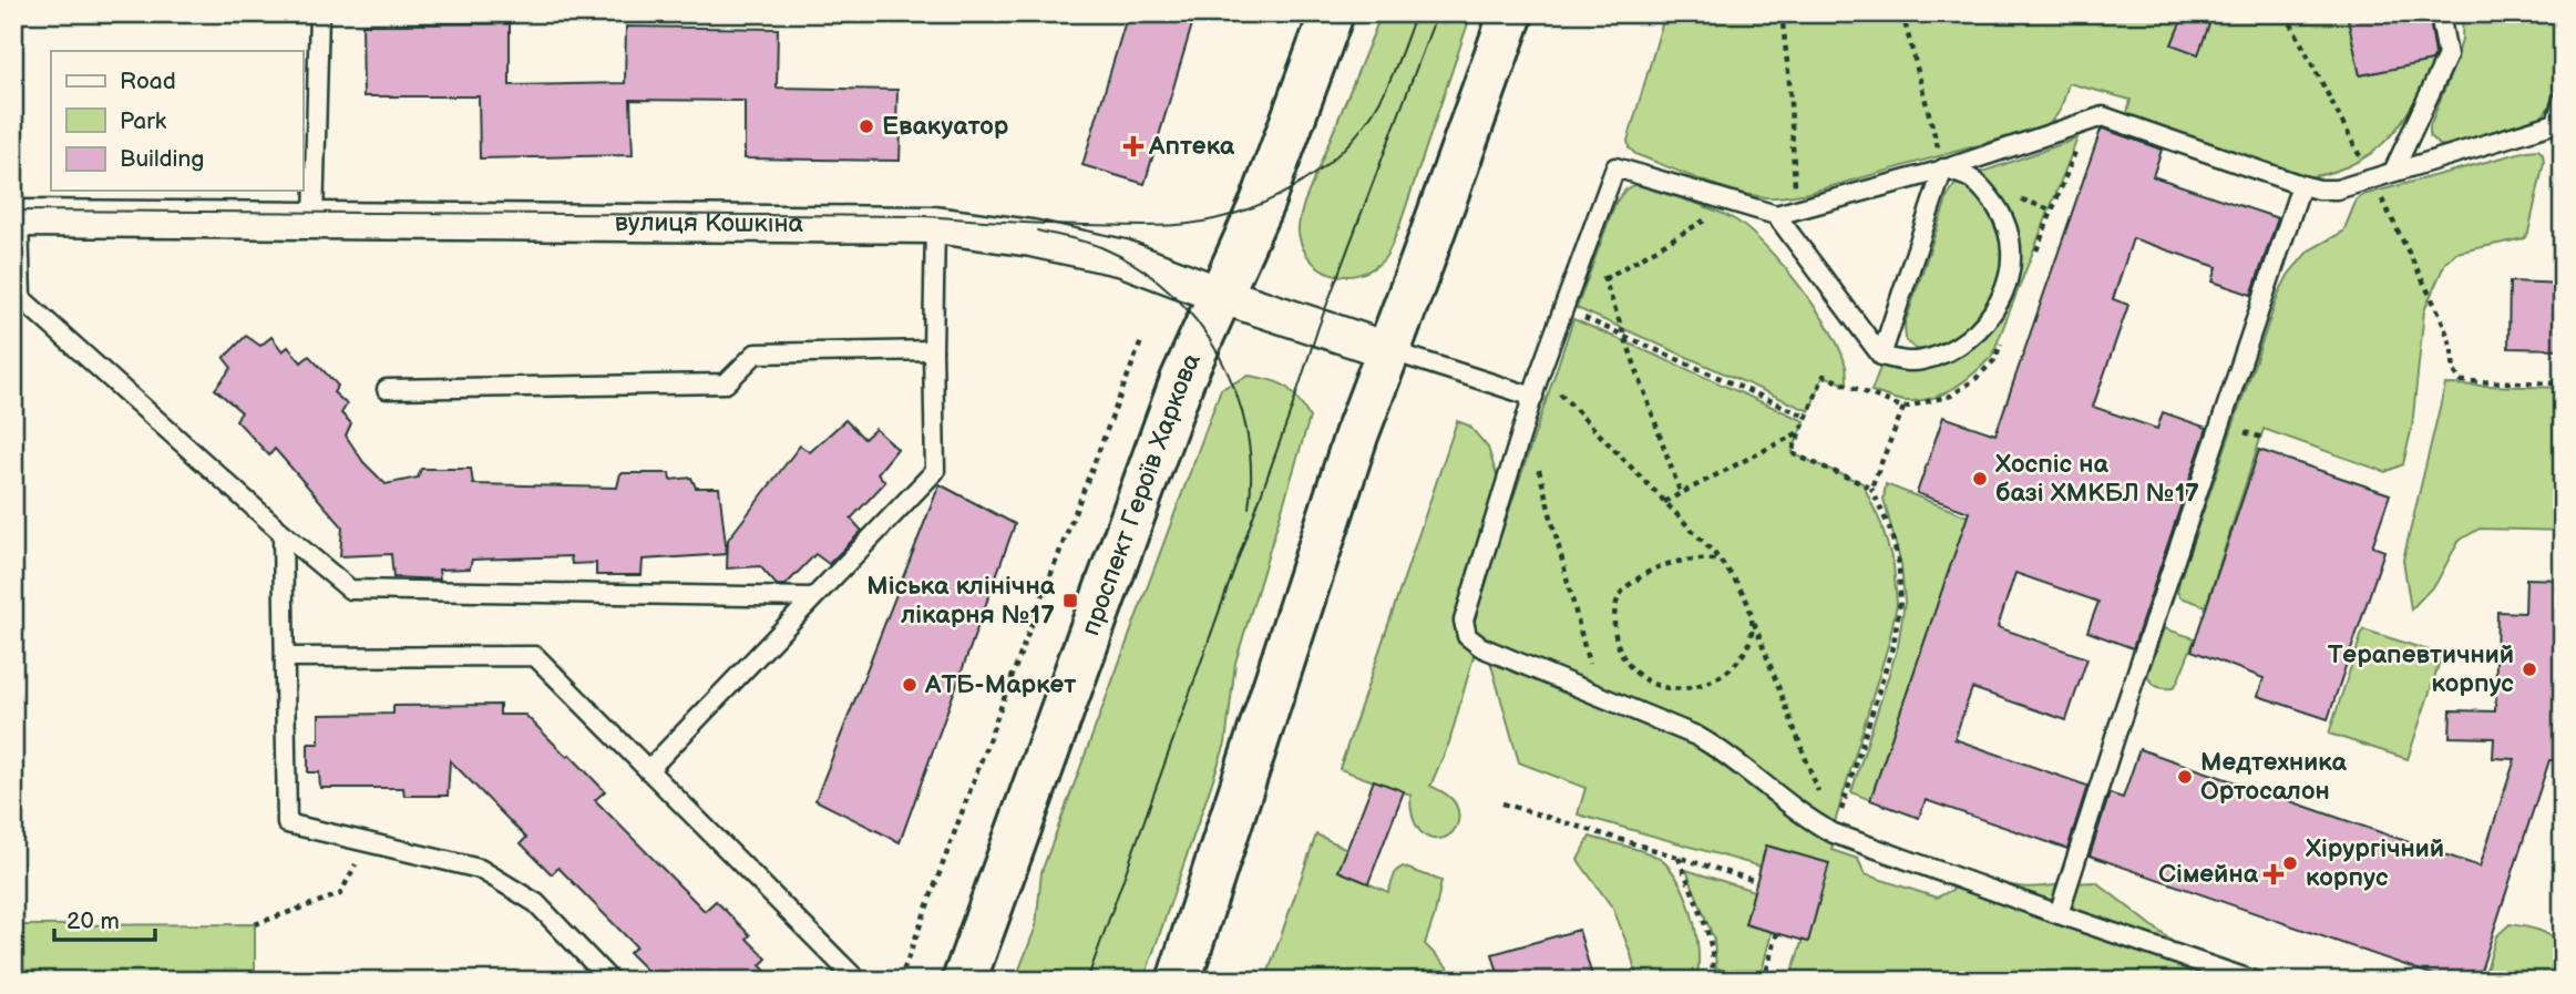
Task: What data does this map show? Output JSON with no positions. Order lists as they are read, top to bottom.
{
  "streets": {
    "main road": ["проспект Героїв Харкова"],
    "street": ["вулиця Кошкіна"]
  },
  "crossings": [
    ["вулиця Кошкіна", "проспект Героїв Харкова"]
  ],
  "places": {
    "other": [
      "Евакуатор",
      "Хоспіс на базі ХМКБЛ №17",
      "Терапевтичний корпус",
      "АТБ-Маркет",
      "Медтехника Ортосалон",
      "Хірургічний корпус"
    ],
    "health": ["Аптека", "Сімейна"],
    "transit": ["Міська клінічна лікарня №17"]
  },
  "legend": ["Road", "Park", "Building"],
  "scale_bar": "20 m"
}
